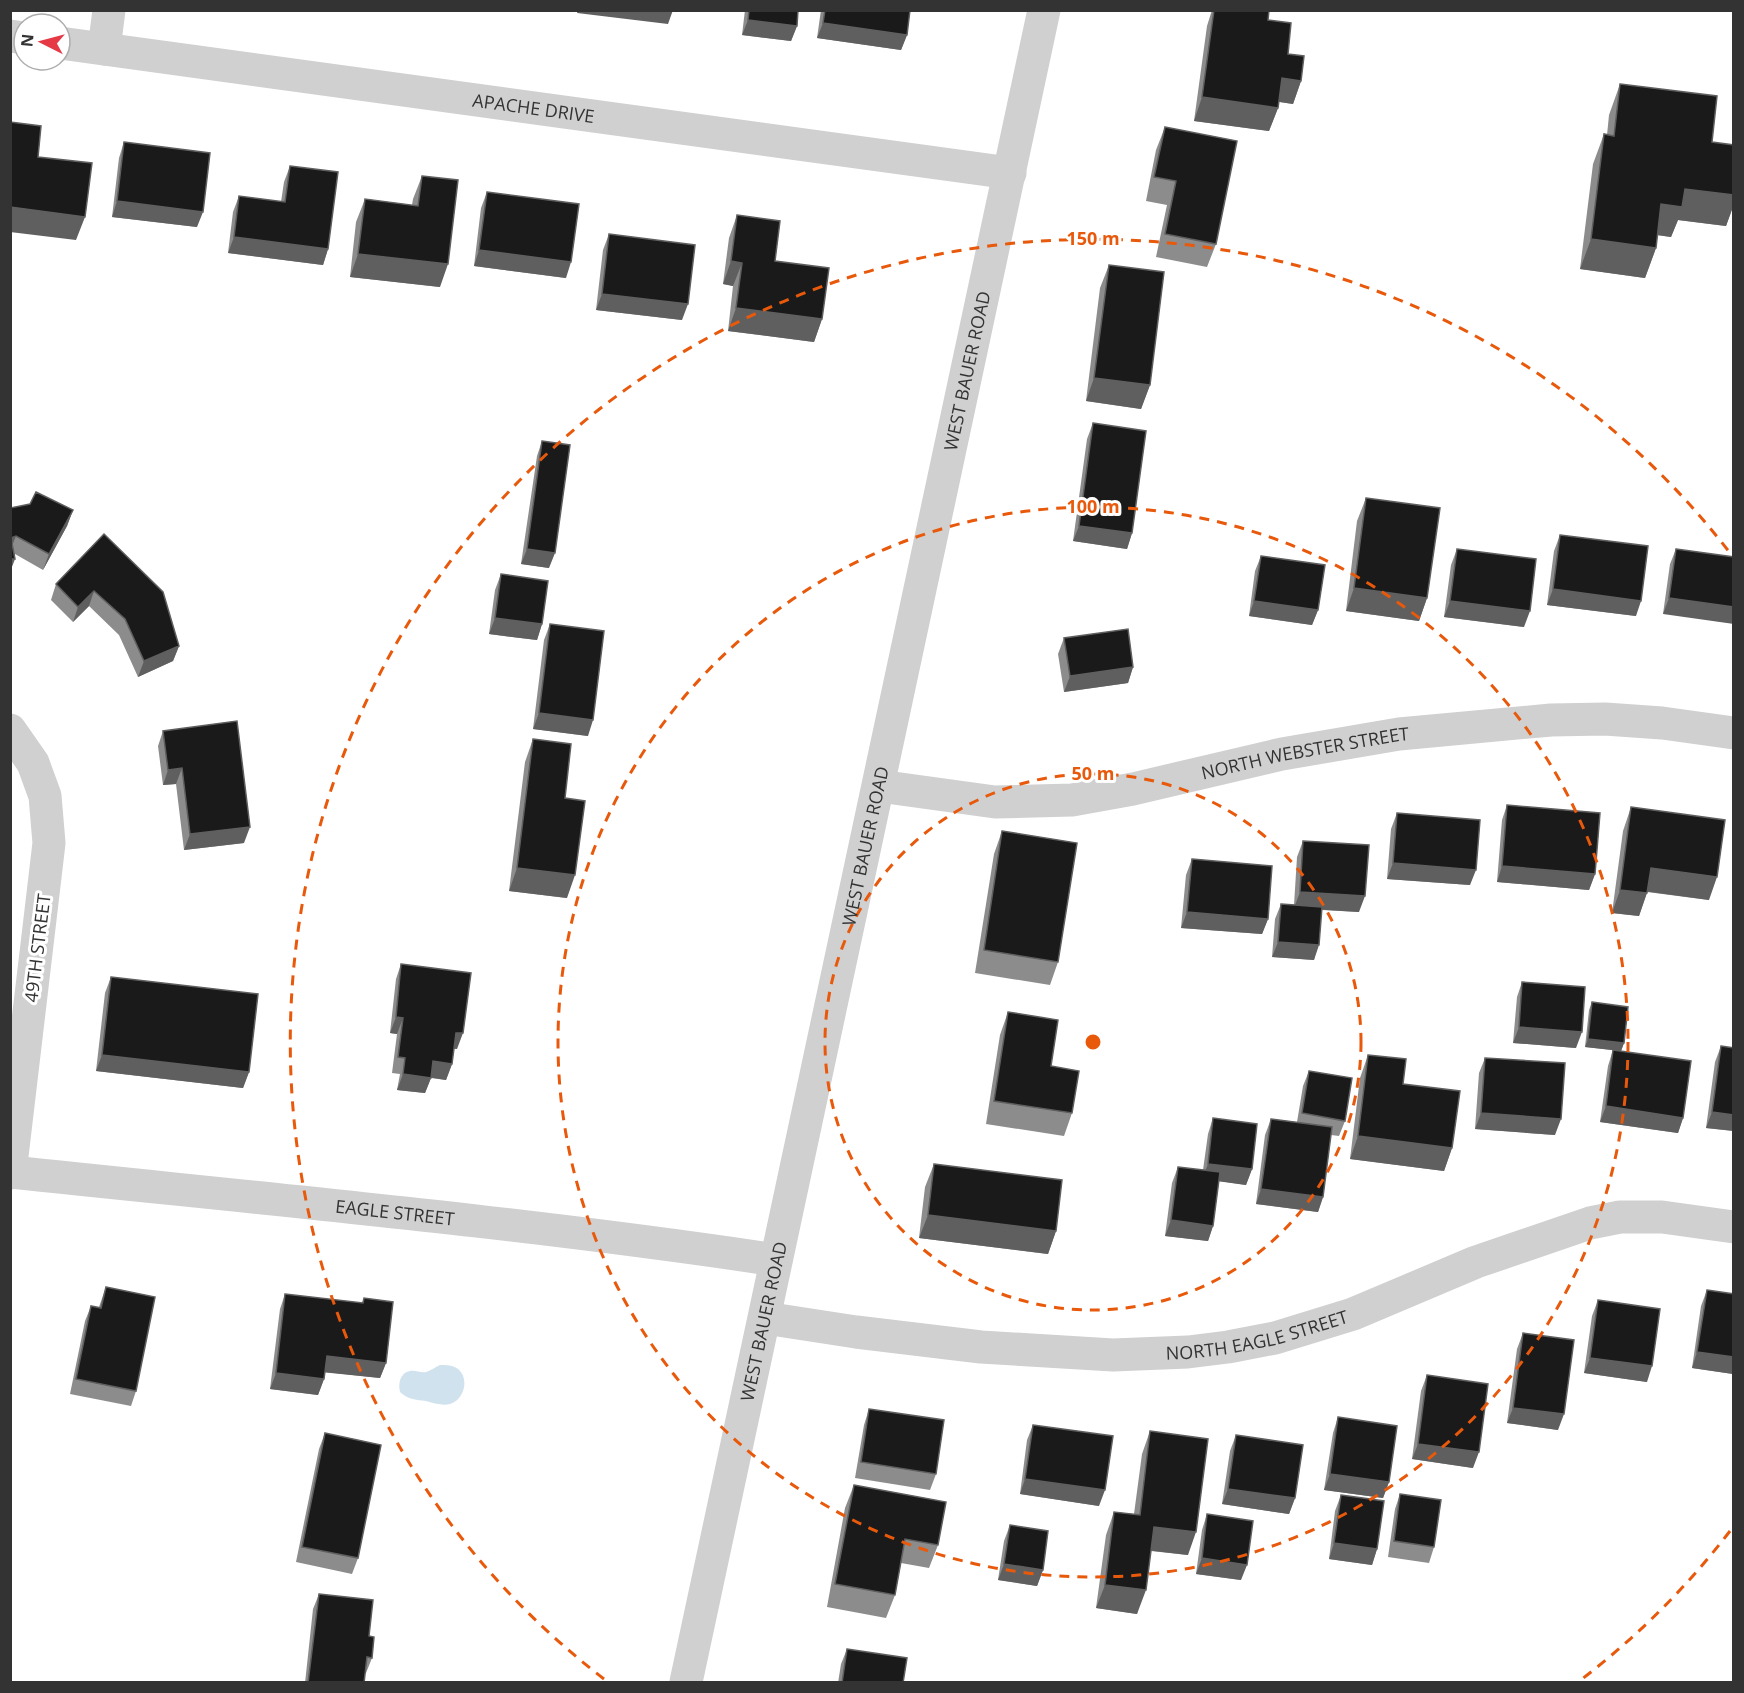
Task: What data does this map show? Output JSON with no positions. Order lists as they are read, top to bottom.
{
  "streets": {
    "street": [
      "APACHE DRIVE",
      "WEST BAUER ROAD",
      "NORTH WEBSTER STREET",
      "49TH STREET",
      "EAGLE STREET",
      "NORTH EAGLE STREET"
    ]
  },
  "crossings": [
    ["APACHE DRIVE", "WEST BAUER ROAD"],
    ["WEST BAUER ROAD", "NORTH WEBSTER STREET"],
    ["WEST BAUER ROAD", "EAGLE STREET"],
    ["WEST BAUER ROAD", "NORTH EAGLE STREET"],
    ["49TH STREET", "EAGLE STREET"]
  ],
  "north": "left",
  "rings": ["150 m", "100 m", "50 m"]
}
